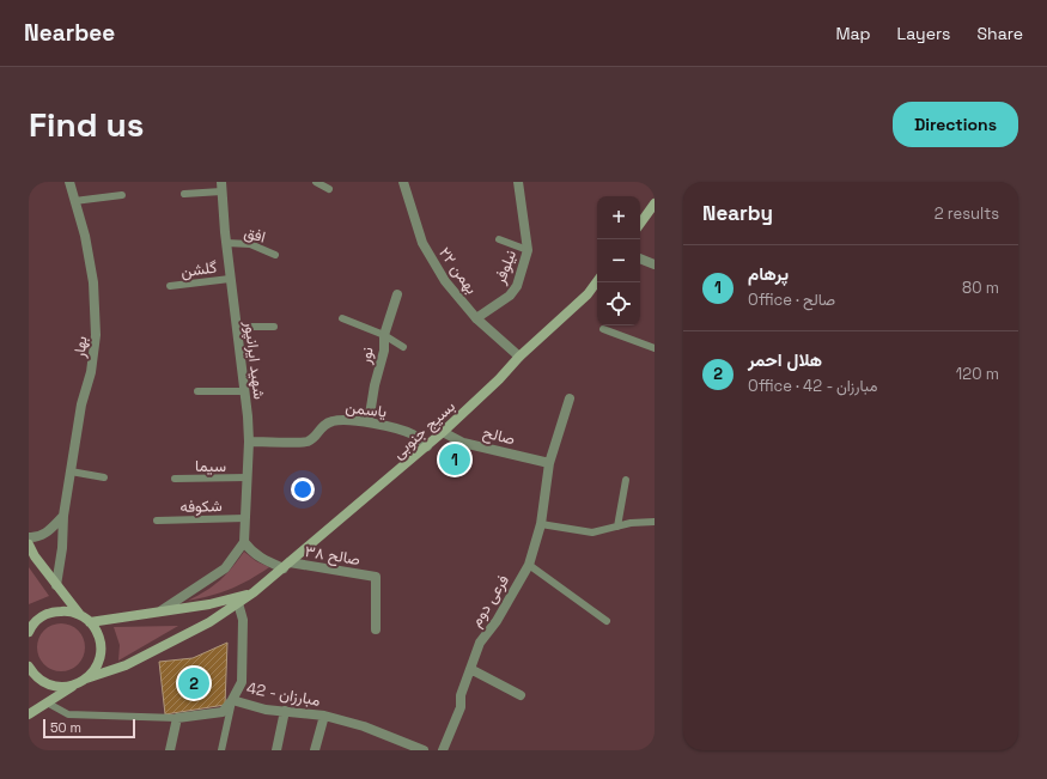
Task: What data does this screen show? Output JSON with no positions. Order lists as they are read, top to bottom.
{
  "streets": {
    "main road": ["بسیج جنوبی"],
    "street": [
      "نیلوفر",
      "۲۲ بهمن",
      "بهار",
      "نور",
      "شهید ایرانپور",
      "یاسمن",
      "صالح",
      "صالح ۳۸",
      "فرعی دوم",
      "مبارزان - 42"
    ],
    "lane": [
      "افق",
      "گلشن",
      "سیما",
      "شکوفه"
    ]
  },
  "crossings": [
    ["افق", "شهید ایرانپور"],
    ["نیلوفر", "۲۲ بهمن"],
    ["گلشن", "شهید ایرانپور"],
    ["۲۲ بهمن", "بسیج جنوبی"],
    ["نور", "یاسمن"],
    ["شهید ایرانپور", "یاسمن"],
    ["شهید ایرانپور", "سیما"],
    ["شهید ایرانپور", "شکوفه"],
    ["یاسمن", "بسیج جنوبی"],
    ["بسیج جنوبی", "صالح"],
    ["بسیج جنوبی", "صالح ۳۸"],
    ["بسیج جنوبی", "مبارزان - 42"],
    ["صالح", "فرعی دوم"]
  ],
  "scale_bar": "50 m",
  "page": {
    "header": "Nearbee",
    "nav": ["Map", "Layers", "Share"],
    "buttons": "Directions",
    "title": "Find us",
    "heading": ["Nearby", "2 results"],
    "map_buttons": ["+", "−"],
    "list": [
      {
        "mark": "1",
        "name": "پرهام",
        "note": "Office · صالح",
        "value": "80 m"
      },
      {
        "mark": "2",
        "name": "هلال احمر",
        "note": "Office · مبارزان - 42",
        "value": "120 m"
      }
    ],
    "pins": ["1", "2"],
    "scale": "50 m"
  }
}
